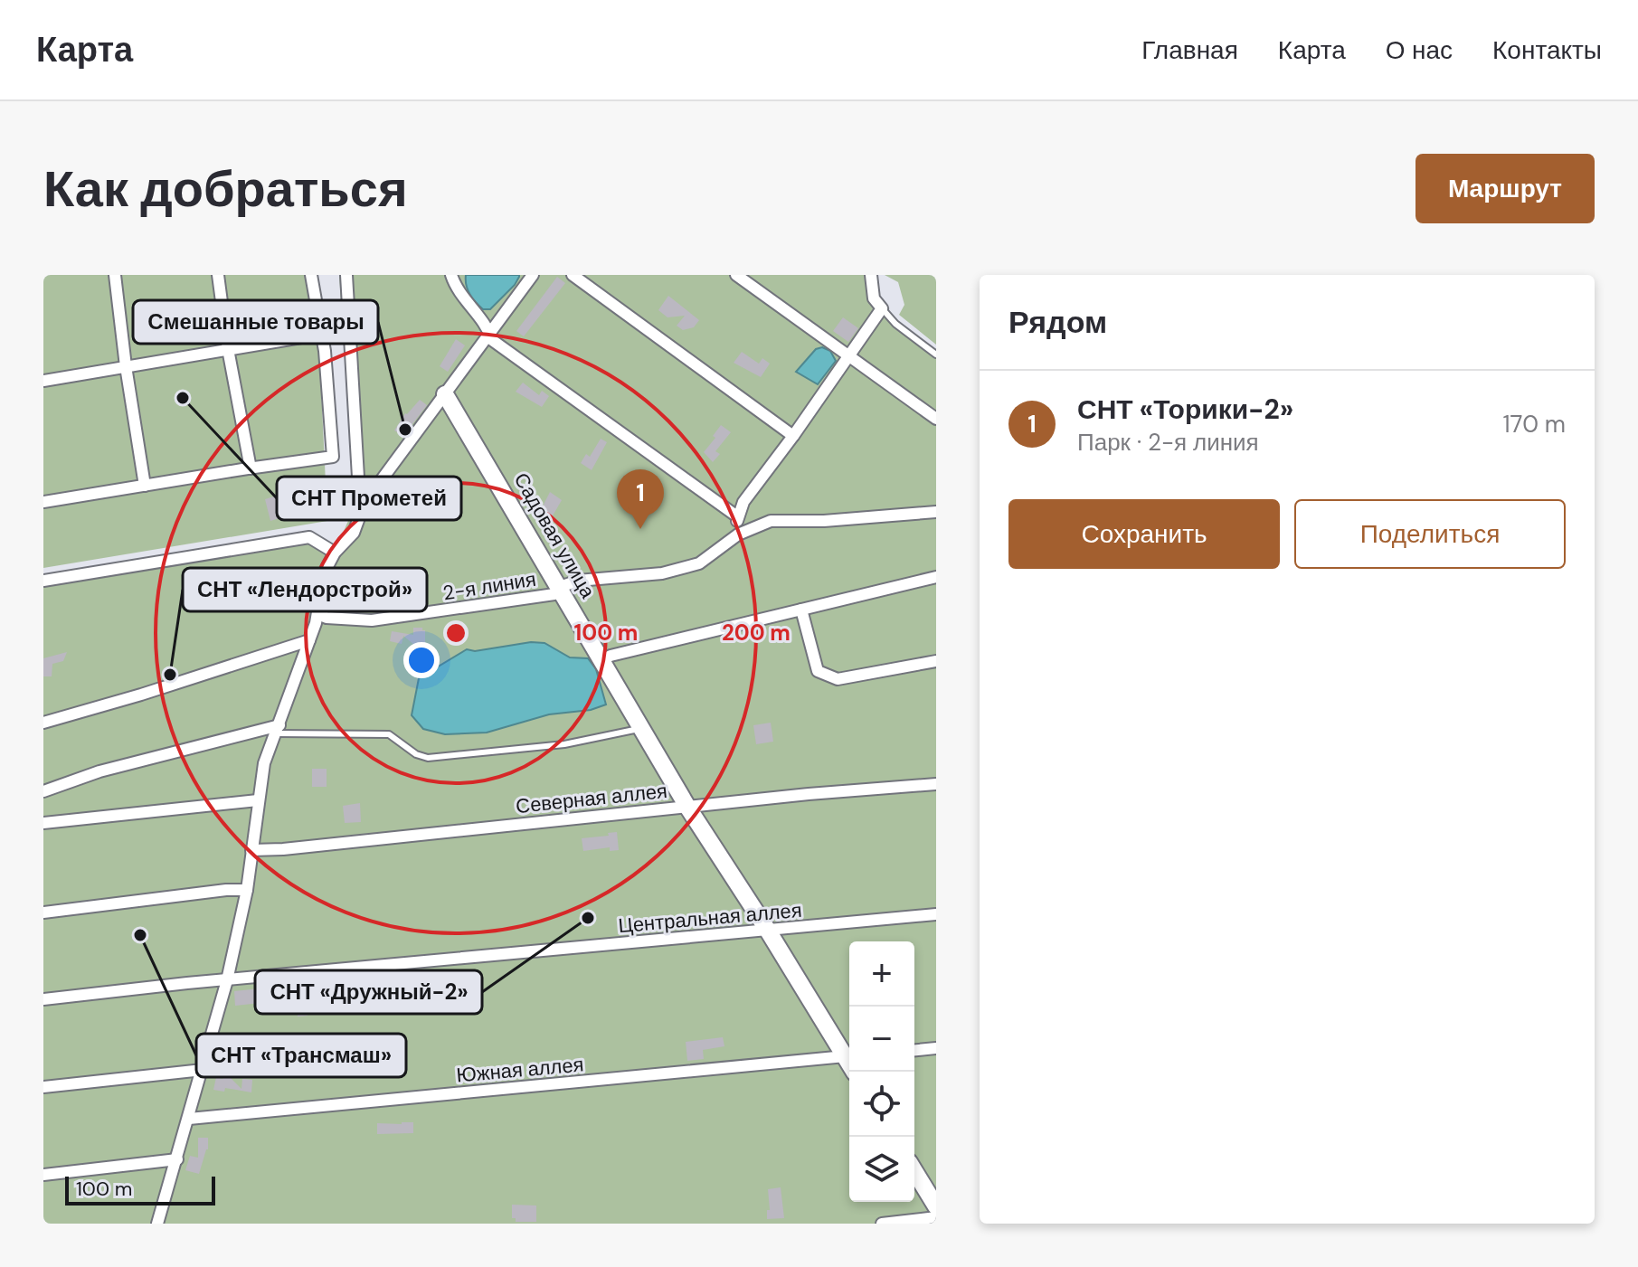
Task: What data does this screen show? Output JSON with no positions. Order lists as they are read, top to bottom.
{
  "streets": {
    "street": [
      "Садовая улица",
      "2-я линия",
      "Северная аллея",
      "Центральная аллея",
      "Южная аллея"
    ]
  },
  "crossings": [
    ["Садовая улица", "2-я линия"],
    ["Садовая улица", "Северная аллея"],
    ["Садовая улица", "Центральная аллея"]
  ],
  "places": [
    "СНТ Прометей",
    "Смешанные товары",
    "СНТ «Лендорстрой»",
    "СНТ «Дружный-2»",
    "СНТ «Трансмаш»"
  ],
  "scale_bar": "100 m",
  "page": {
    "header": "Карта",
    "nav": [
      "Главная",
      "Карта",
      "О нас",
      "Контакты"
    ],
    "buttons": [
      "Маршрут",
      ["Сохранить", "Поделиться"]
    ],
    "title": "Как добраться",
    "heading": "Рядом",
    "list": [
      {
        "mark": "1",
        "name": "СНТ «Торики-2»",
        "note": "Парк · 2-я линия",
        "value": "170 m"
      }
    ],
    "pins": "1",
    "map_buttons": ["+", "−"],
    "scale": "100 m"
  },
  "rings": ["100 m", "200 m"]
}
